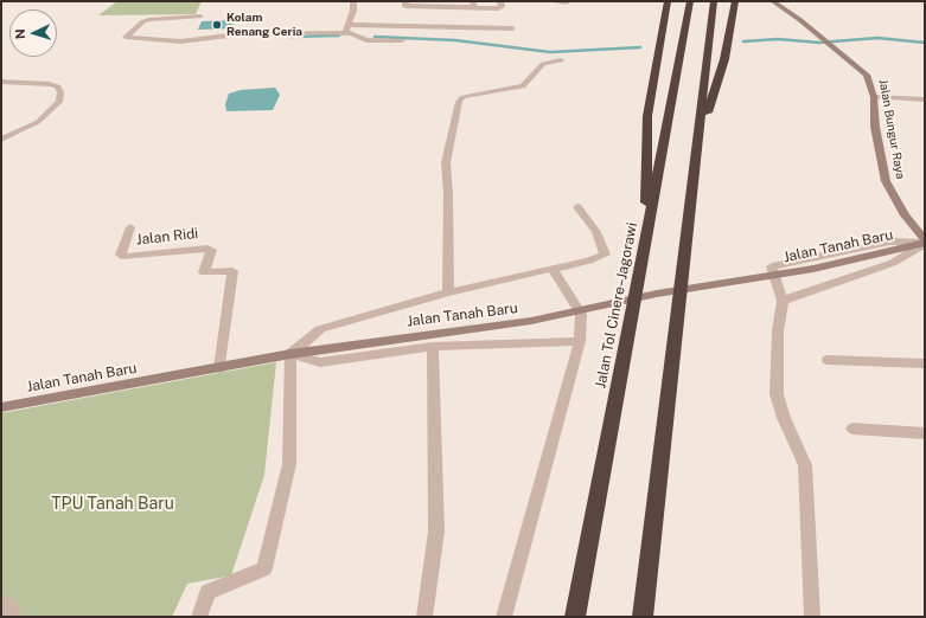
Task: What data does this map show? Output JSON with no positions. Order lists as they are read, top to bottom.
{
  "streets": {
    "highway": ["Jalan Tol Cinere–Jagorawi"],
    "main road": ["Jalan Bungur Raya", "Jalan Tanah Baru"],
    "street": ["Jalan Ridi"]
  },
  "crossings": [
    ["Jalan Bungur Raya", "Jalan Tanah Baru"],
    ["Jalan Ridi", "Jalan Tanah Baru"]
  ],
  "parks": ["TPU Tanah Baru"],
  "places": ["Kolam Renang Ceria"],
  "north": "left"
}
